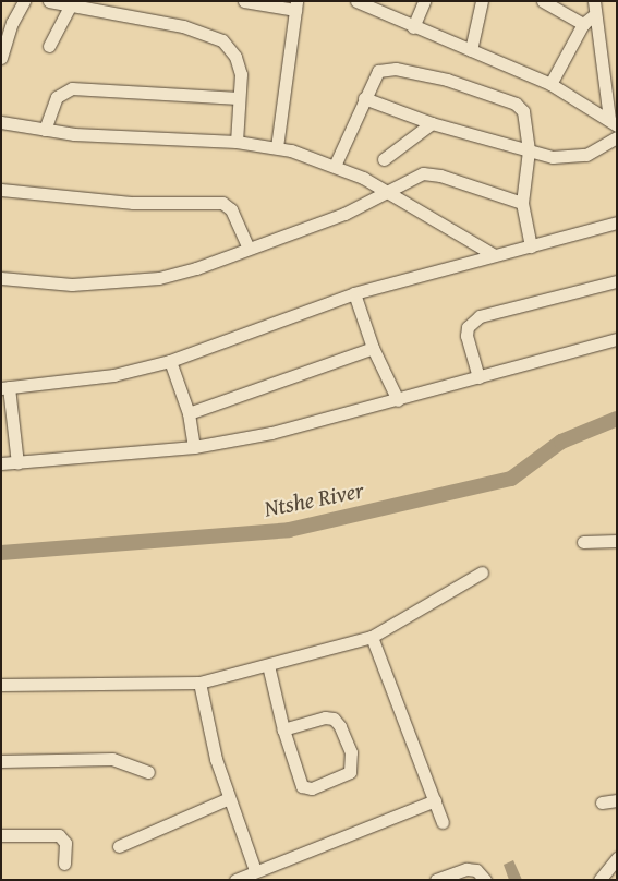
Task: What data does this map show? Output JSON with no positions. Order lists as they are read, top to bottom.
{
  "water": ["Ntshe River"]
}
